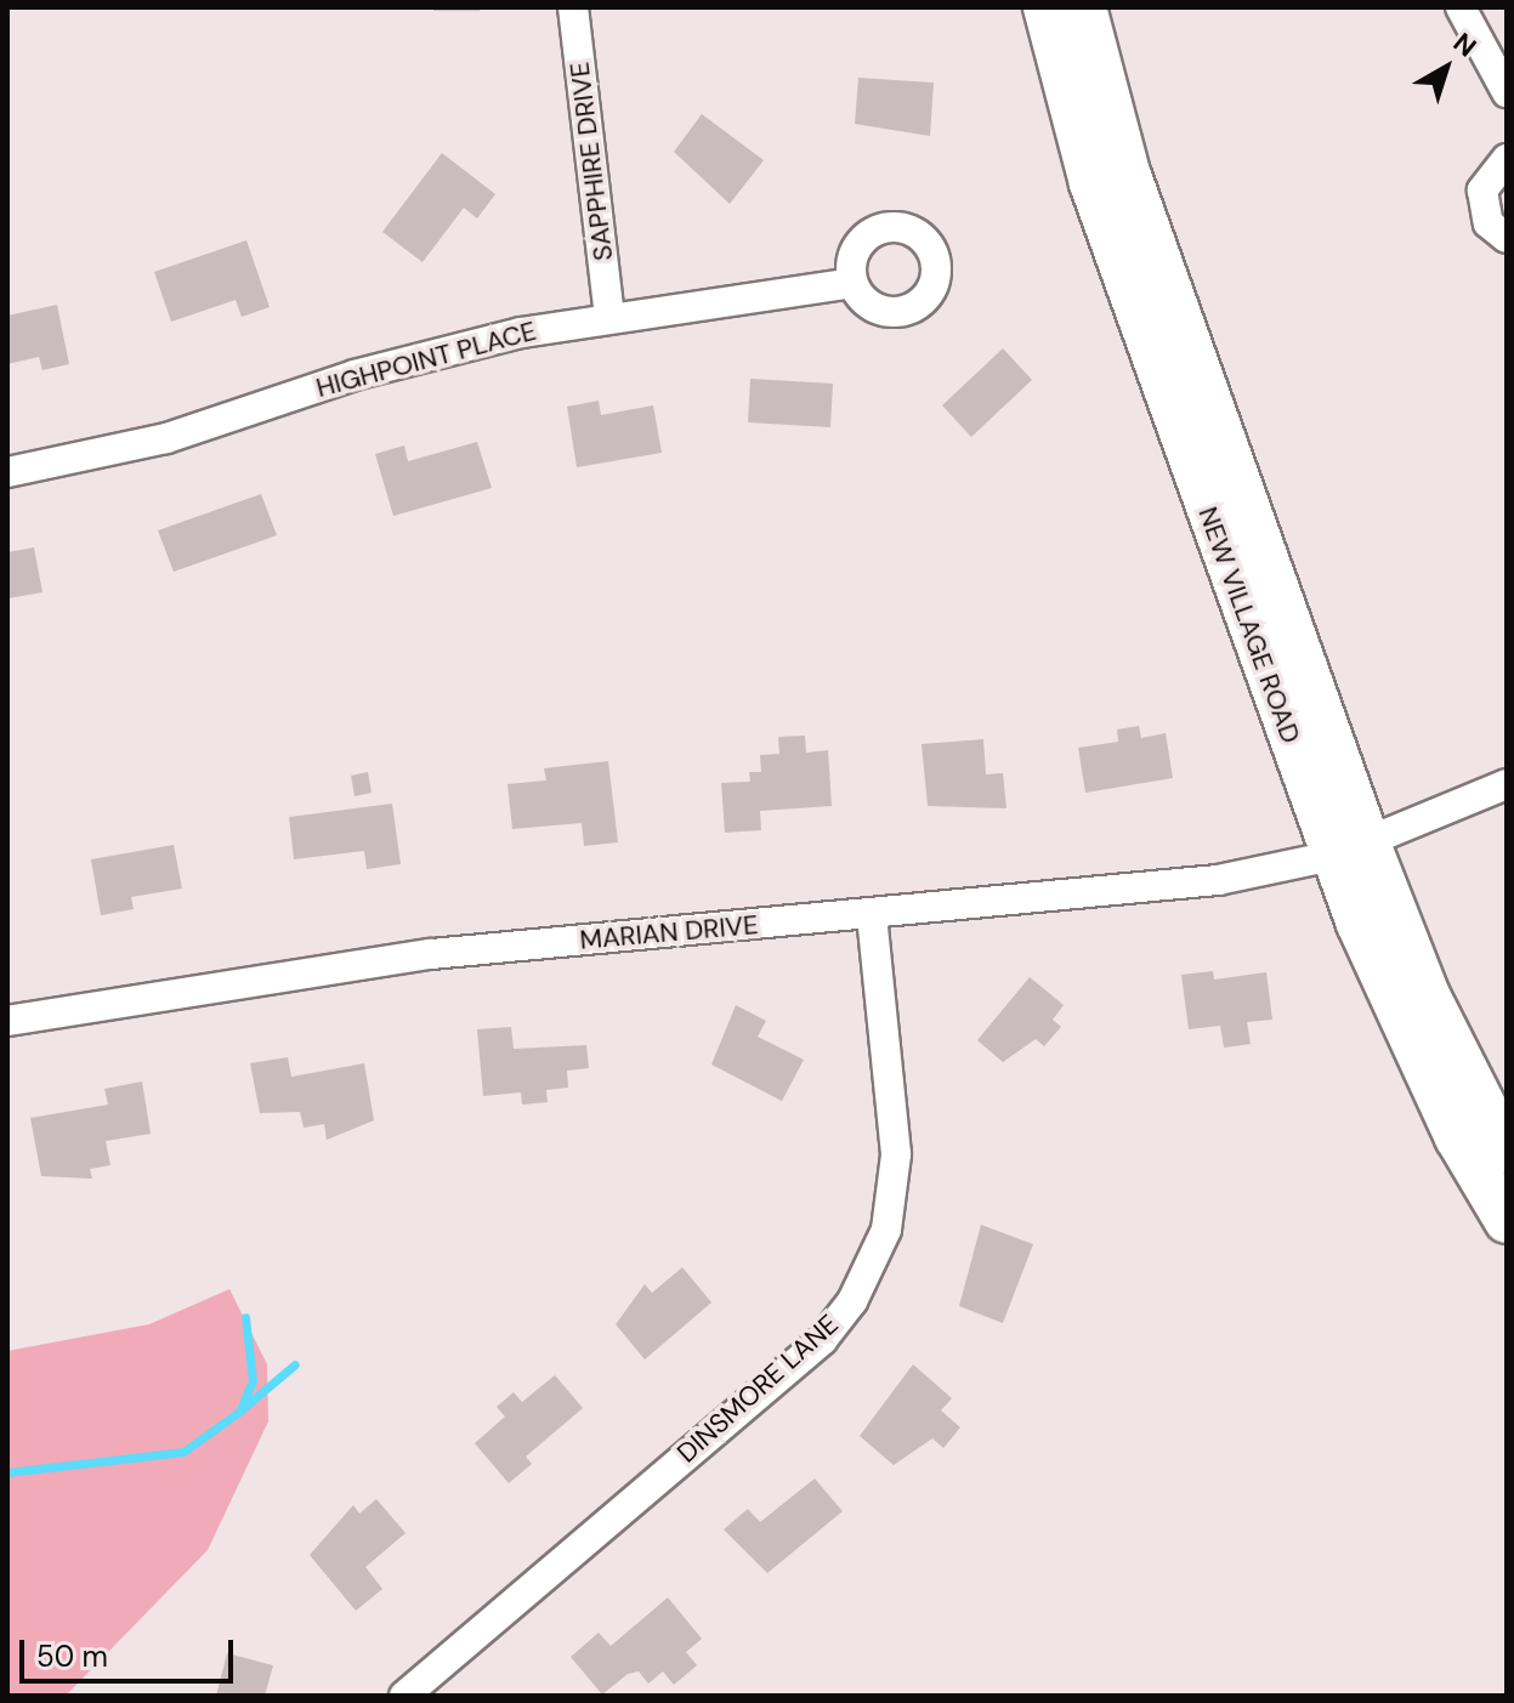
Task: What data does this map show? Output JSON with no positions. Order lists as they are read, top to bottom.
{
  "streets": {
    "main road": ["NEW VILLAGE ROAD"],
    "street": [
      "SAPPHIRE DRIVE",
      "HIGHPOINT PLACE",
      "MARIAN DRIVE",
      "DINSMORE LANE"
    ]
  },
  "crossings": [
    ["SAPPHIRE DRIVE", "HIGHPOINT PLACE"],
    ["NEW VILLAGE ROAD", "MARIAN DRIVE"],
    ["MARIAN DRIVE", "DINSMORE LANE"]
  ],
  "scale_bar": "50 m",
  "north": "top right"
}
